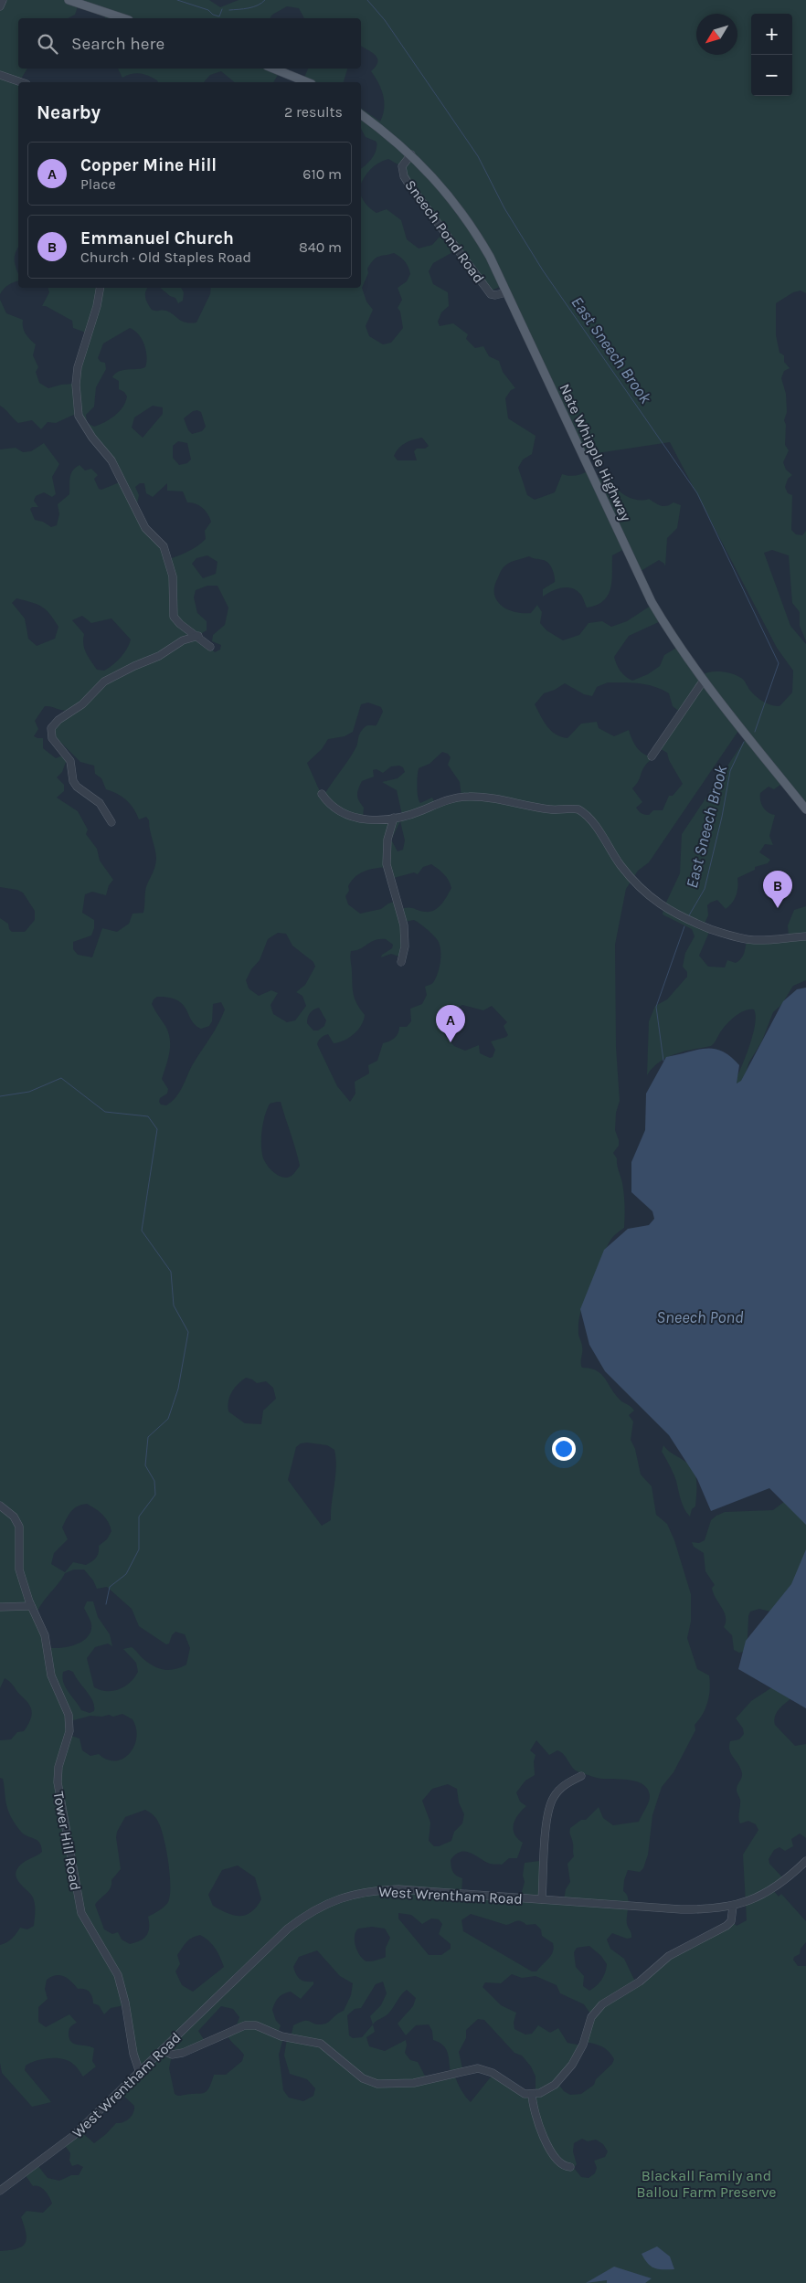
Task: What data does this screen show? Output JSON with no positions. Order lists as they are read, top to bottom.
{
  "streets": {
    "main road": ["Nate Whipple Highway"],
    "street": ["Sneech Pond Road", "Tower Hill Road", "West Wrentham Road"]
  },
  "crossings": [
    ["Sneech Pond Road", "Nate Whipple Highway"],
    ["Tower Hill Road", "West Wrentham Road"]
  ],
  "water": ["East Sneech Brook", "Sneech Pond"],
  "parks": ["Blackall Family and Ballou Farm Preserve"],
  "north": "bottom left",
  "page": {
    "map_buttons": ["+", "−"],
    "search": "Search here",
    "heading": ["Nearby", "2 results"],
    "list": [
      {
        "mark": "A",
        "name": "Copper Mine Hill",
        "note": "Place",
        "value": "610 m"
      },
      {
        "mark": "B",
        "name": "Emmanuel Church",
        "note": "Church · Old Staples Road",
        "value": "840 m"
      }
    ],
    "pins": ["B", "A"]
  }
}
